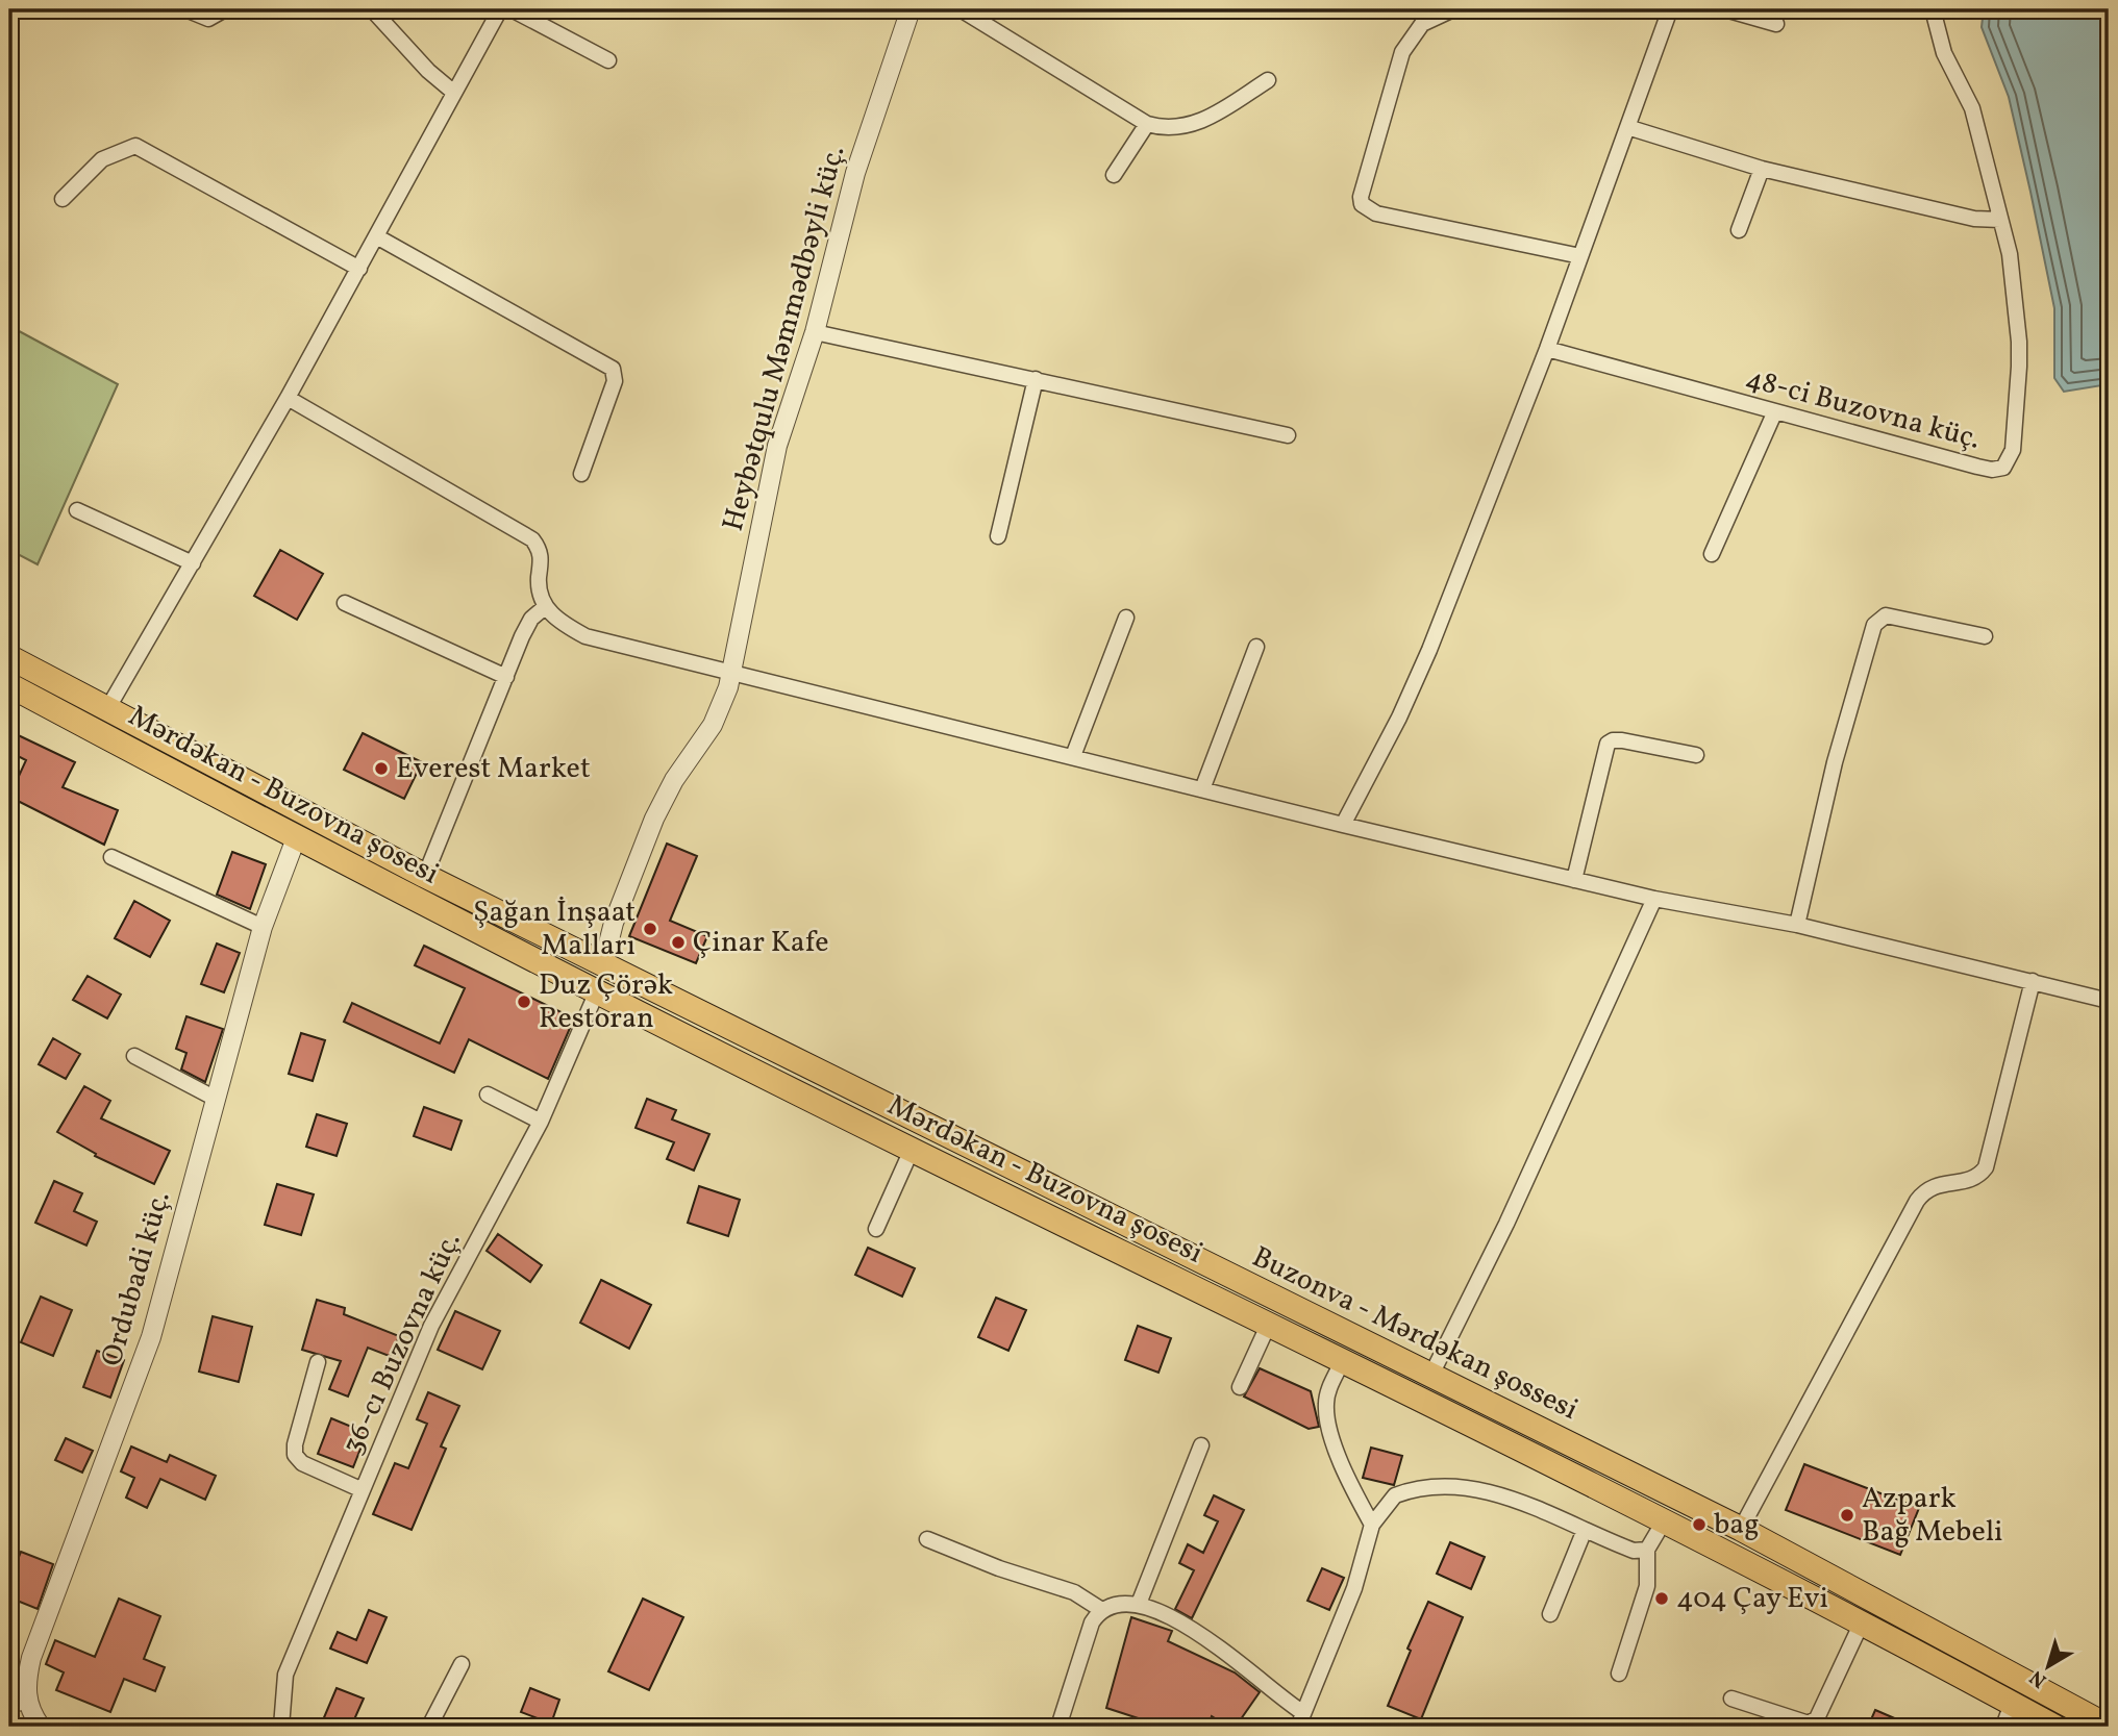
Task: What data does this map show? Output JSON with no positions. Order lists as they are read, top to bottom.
{
  "streets": {
    "main road": ["Mərdəkan - Buzovna şosesi", "Buzonva - Mərdəkan şossesi"],
    "street": [
      "Heybətqulu Məmmədbəyli küç.",
      "48-ci Buzovna küç.",
      "Ordubadi küç.",
      "36-cı Buzovna küç."
    ]
  },
  "crossings": [
    ["Heybətqulu Məmmədbəyli küç.", "Mərdəkan - Buzovna şosesi"],
    ["Mərdəkan - Buzovna şosesi", "Ordubadi küç."],
    ["Mərdəkan - Buzovna şosesi", "Buzonva - Mərdəkan şossesi"],
    ["Mərdəkan - Buzovna şosesi", "36-cı Buzovna küç."]
  ],
  "places": [
    "Everest Market",
    "Şağan İnşaat Malları",
    "Çinar Kafe",
    "Duz Çörək Restoran",
    "Azpark Bağ Mebeli",
    "bag",
    "404 Çay Evi"
  ],
  "north": "bottom left"
}
